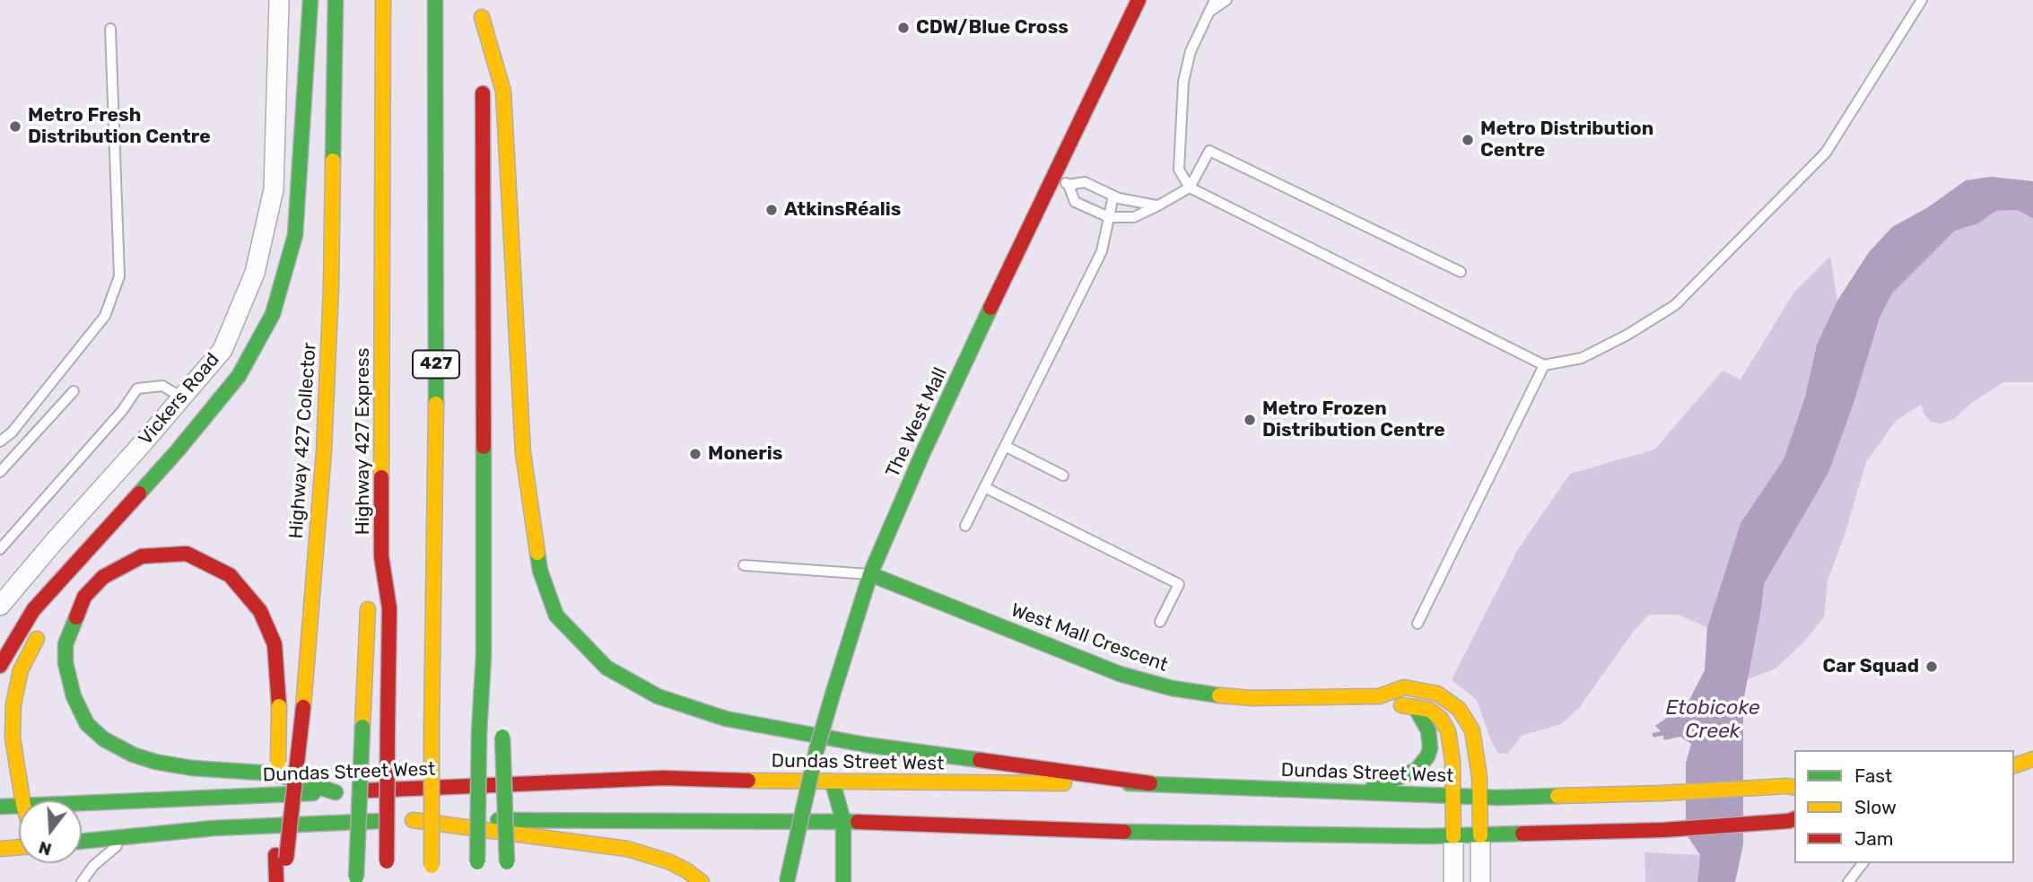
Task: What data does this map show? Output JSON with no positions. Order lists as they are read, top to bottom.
{
  "streets": {
    "main road": [
      "427",
      "The West Mall",
      "Highway 427 Collector",
      "Highway 427 Express",
      "West Mall Crescent",
      "Dundas Street West"
    ],
    "street": ["Vickers Road"]
  },
  "crossings": [
    ["The West Mall", "West Mall Crescent"],
    ["West Mall Crescent", "Dundas Street West"]
  ],
  "water": ["Etobicoke Creek"],
  "places": [
    "CDW/Blue Cross",
    "Metro Fresh Distribution Centre",
    "Metro Distribution Centre",
    "AtkinsRéalis",
    "Metro Frozen Distribution Centre",
    "Moneris",
    "Car Squad"
  ],
  "legend": ["Fast", "Slow", "Jam"],
  "north": "bottom"
}
